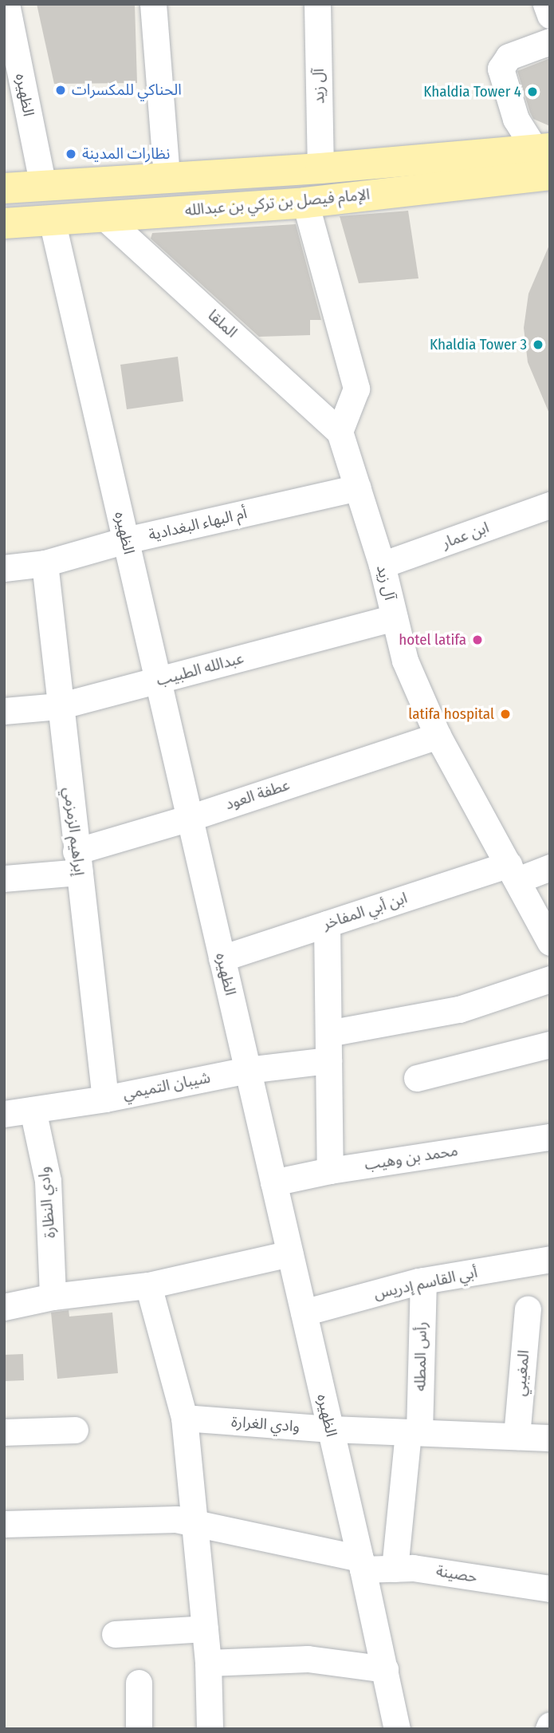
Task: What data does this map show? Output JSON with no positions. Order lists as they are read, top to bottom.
{
  "streets": {
    "main road": ["الإمام فيصل بن تركي بن عبدالله"],
    "street": [
      "آل زيد",
      "الظهيره",
      "الملقا",
      "أم البهاء البغدادية",
      "ابن عمار",
      "عبدالله الطبيب",
      "عطفة العود",
      "إبراهيم الزمزمي",
      "ابن أبي المفاخر",
      "شيبان التميمي",
      "محمد بن وهيب",
      "وادي النظارة",
      "أبي القاسم إدريس",
      "رأس المطله",
      "المغيبي",
      "وادي الغرارة",
      "حصينة"
    ]
  },
  "crossings": [
    ["آل زيد", "الإمام فيصل بن تركي بن عبدالله"],
    ["آل زيد", "الملقا"],
    ["آل زيد", "أم البهاء البغدادية"],
    ["آل زيد", "ابن عمار"],
    ["آل زيد", "عبدالله الطبيب"],
    ["آل زيد", "عطفة العود"],
    ["آل زيد", "ابن أبي المفاخر"],
    ["الظهيره", "الإمام فيصل بن تركي بن عبدالله"],
    ["الظهيره", "أم البهاء البغدادية"],
    ["الظهيره", "عبدالله الطبيب"],
    ["الظهيره", "عطفة العود"],
    ["الظهيره", "ابن أبي المفاخر"],
    ["الظهيره", "شيبان التميمي"],
    ["الظهيره", "محمد بن وهيب"],
    ["الظهيره", "أبي القاسم إدريس"],
    ["الظهيره", "وادي الغرارة"],
    ["الظهيره", "حصينة"],
    ["الإمام فيصل بن تركي بن عبدالله", "الملقا"],
    ["أم البهاء البغدادية", "إبراهيم الزمزمي"],
    ["عبدالله الطبيب", "إبراهيم الزمزمي"],
    ["عطفة العود", "إبراهيم الزمزمي"],
    ["إبراهيم الزمزمي", "شيبان التميمي"],
    ["شيبان التميمي", "وادي النظارة"],
    ["أبي القاسم إدريس", "رأس المطله"],
    ["رأس المطله", "وادي الغرارة"],
    ["رأس المطله", "حصينة"],
    ["المغيبي", "وادي الغرارة"]
  ],
  "places": [
    "الحناكي للمكسرات",
    "Khaldia Tower 4",
    "نظارات المدينة",
    "Khaldia Tower 3",
    "hotel latifa",
    "latifa hospital"
  ]
}
